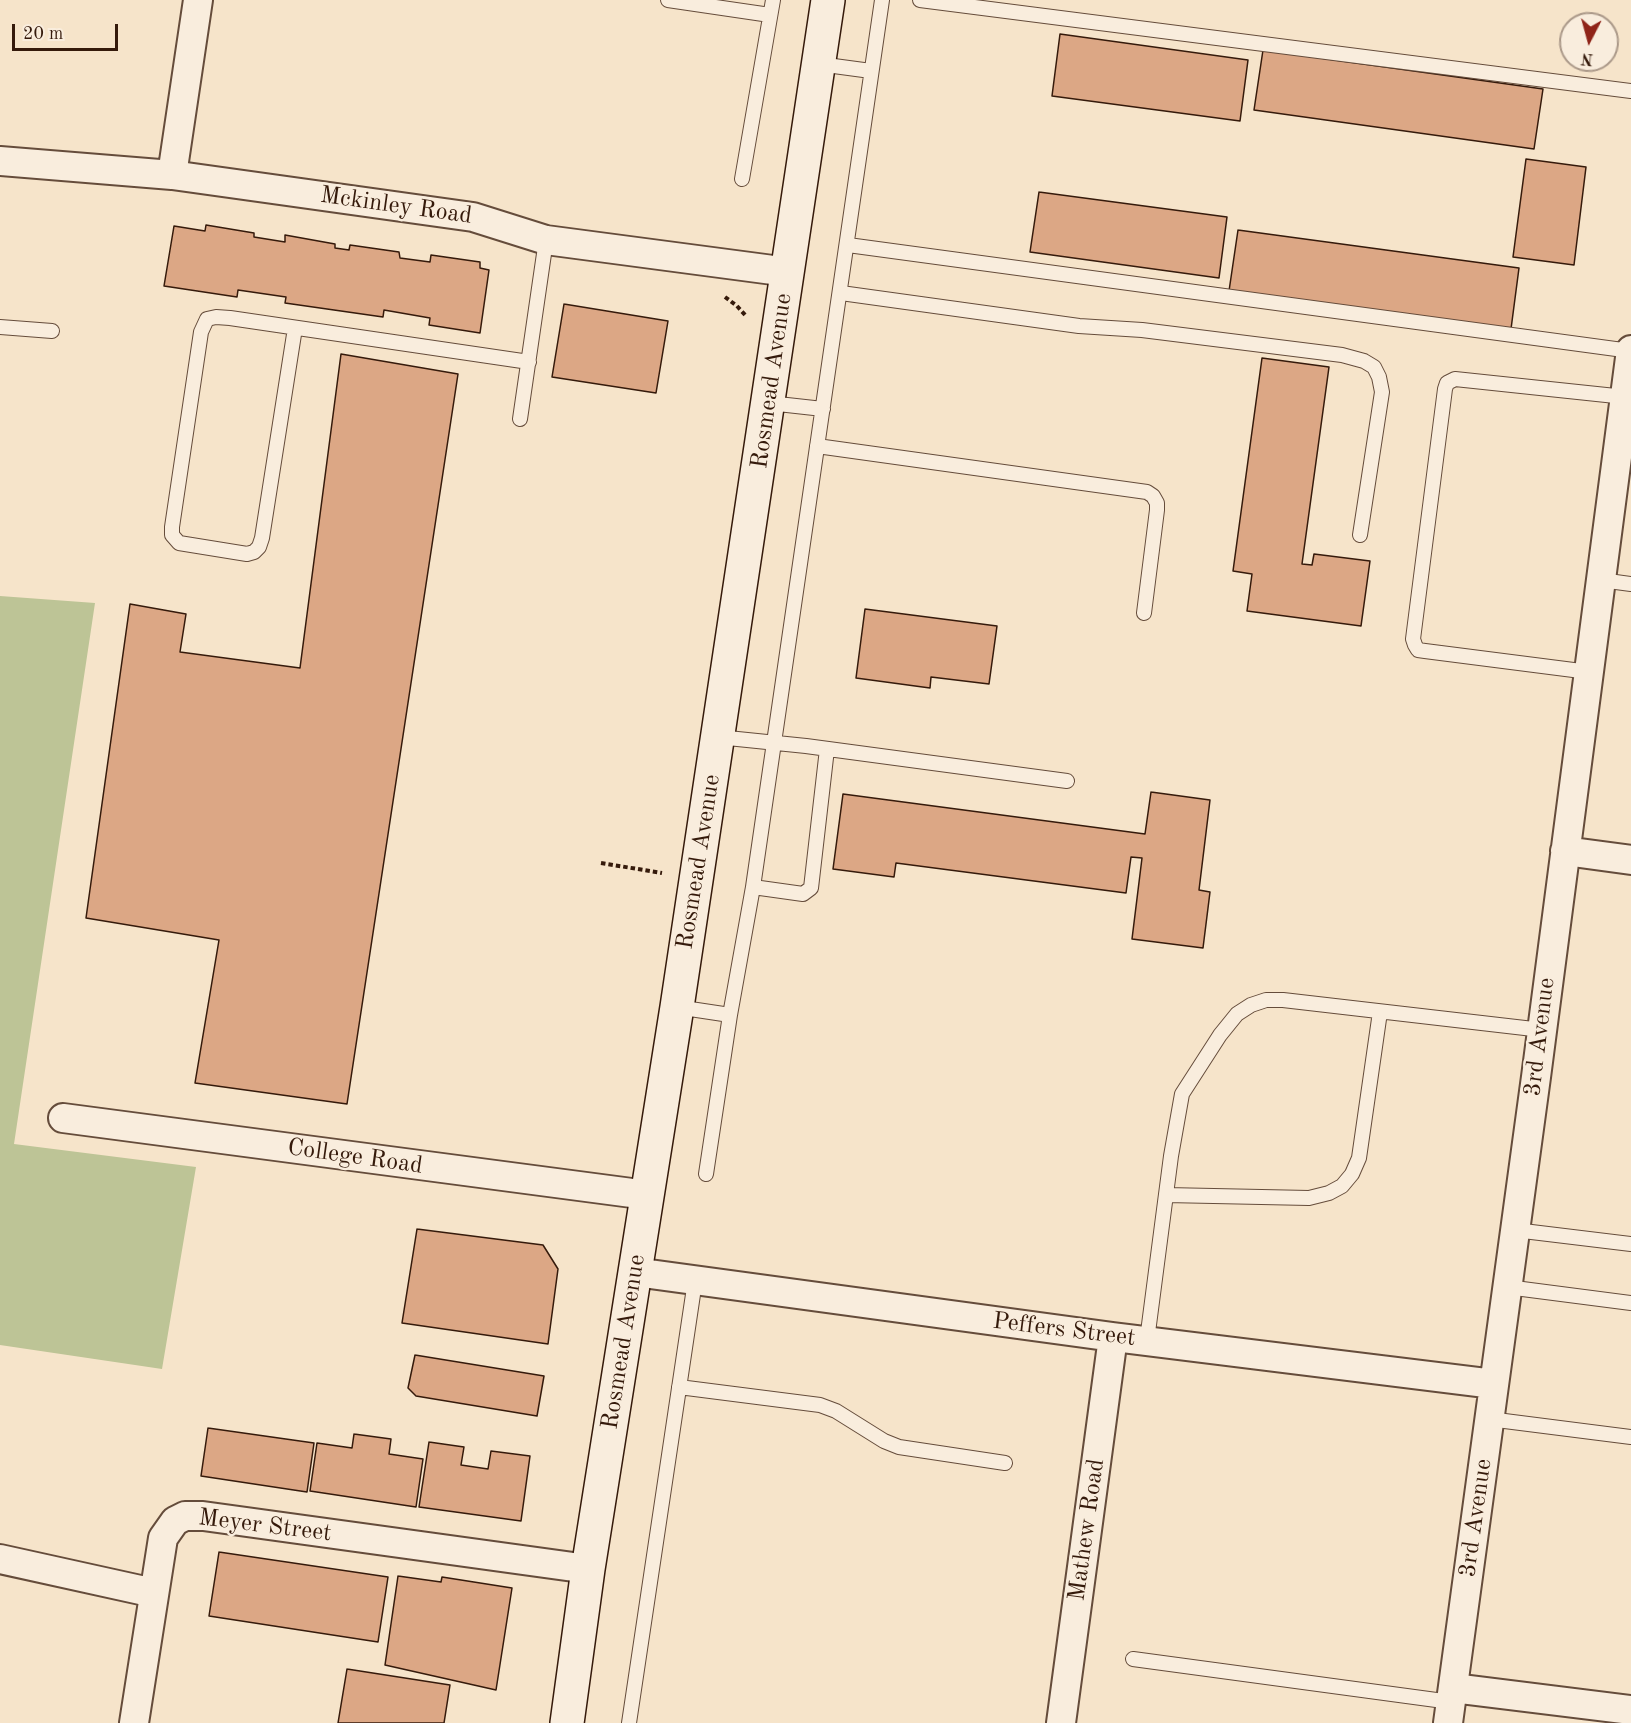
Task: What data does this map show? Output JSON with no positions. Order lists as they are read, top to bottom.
{
  "streets": {
    "main road": ["Rosmead Avenue"],
    "street": [
      "Mckinley Road",
      "3rd Avenue",
      "College Road",
      "Peffers Street",
      "Meyer Street",
      "Mathew Road"
    ]
  },
  "crossings": [
    ["Mckinley Road", "Rosmead Avenue"],
    ["Rosmead Avenue", "College Road"],
    ["Rosmead Avenue", "Peffers Street"],
    ["Rosmead Avenue", "Meyer Street"],
    ["3rd Avenue", "Peffers Street"],
    ["Peffers Street", "Mathew Road"]
  ],
  "scale_bar": "20 m",
  "north": "bottom"
}
